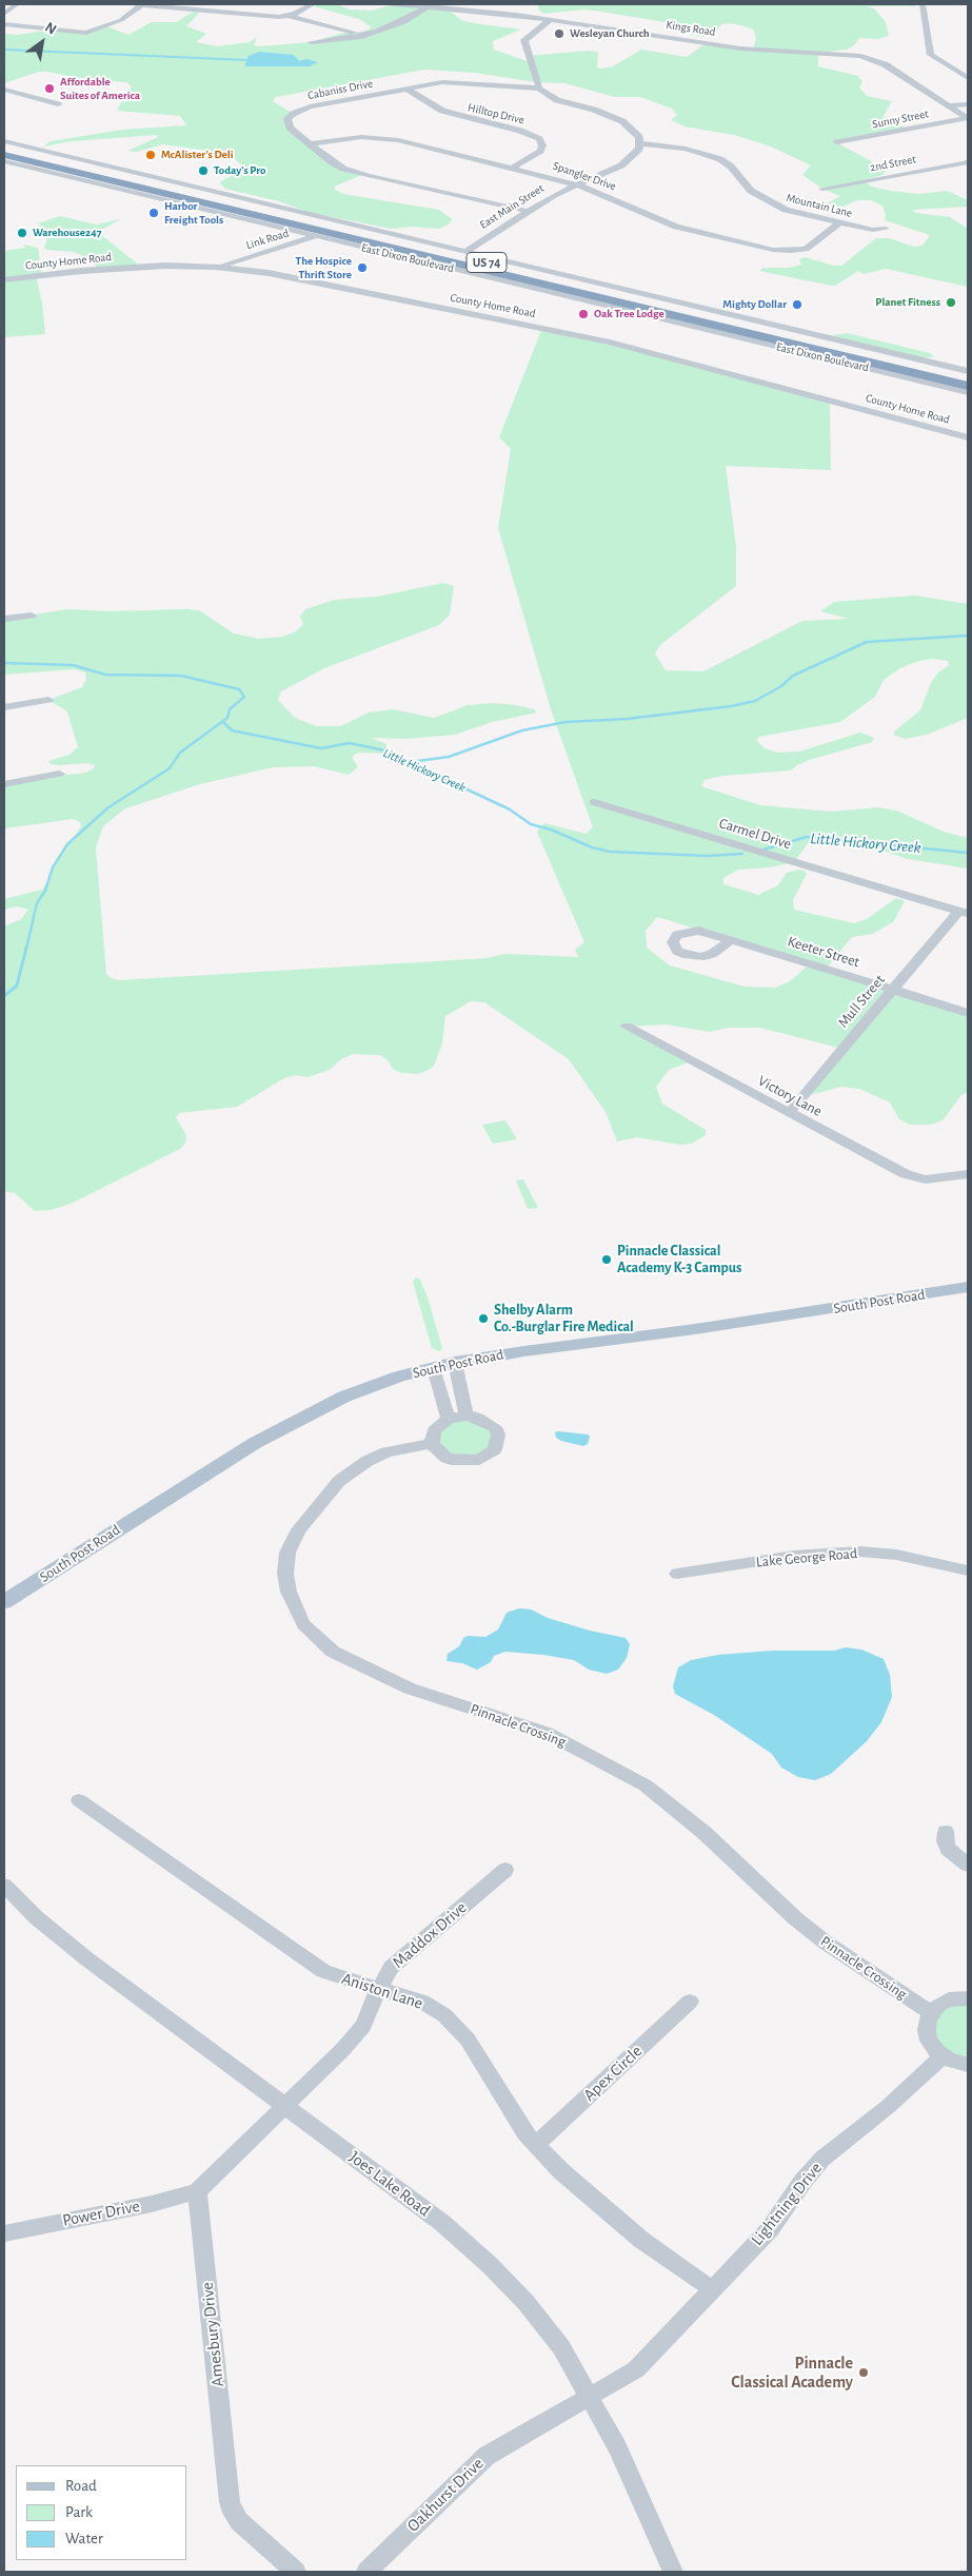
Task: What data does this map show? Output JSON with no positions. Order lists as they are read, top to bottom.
{
  "streets": {
    "highway": ["East Dixon Boulevard", "US 74"],
    "main road": ["South Post Road"],
    "street": [
      "Kings Road",
      "Cabaniss Drive",
      "Hilltop Drive",
      "Sunny Street",
      "2nd Street",
      "Spangler Drive",
      "Mountain Lane",
      "East Main Street",
      "Link Road",
      "County Home Road",
      "Carmel Drive",
      "Keeter Street",
      "Mull Street",
      "Victory Lane",
      "Lake George Road",
      "Pinnacle Crossing",
      "Maddox Drive",
      "Aniston Lane",
      "Apex Circle",
      "Joes Lake Road",
      "Lightning Drive",
      "Power Drive",
      "Amesbury Drive",
      "Oakhurst Drive"
    ]
  },
  "crossings": [
    ["Kings Road", "Sunny Street"],
    ["Cabaniss Drive", "Hilltop Drive"],
    ["Cabaniss Drive", "Spangler Drive"],
    ["Cabaniss Drive", "East Main Street"],
    ["Hilltop Drive", "Spangler Drive"],
    ["Spangler Drive", "Mountain Lane"],
    ["Spangler Drive", "East Main Street"],
    ["Mountain Lane", "East Main Street"],
    ["East Main Street", "East Dixon Boulevard"],
    ["Link Road", "East Dixon Boulevard"],
    ["Link Road", "County Home Road"],
    ["Carmel Drive", "Mull Street"],
    ["Keeter Street", "Mull Street"],
    ["Mull Street", "Victory Lane"],
    ["Maddox Drive", "Aniston Lane"],
    ["Maddox Drive", "Joes Lake Road"],
    ["Aniston Lane", "Apex Circle"],
    ["Aniston Lane", "Lightning Drive"],
    ["Joes Lake Road", "Lightning Drive"],
    ["Joes Lake Road", "Oakhurst Drive"],
    ["Lightning Drive", "Oakhurst Drive"],
    ["Power Drive", "Amesbury Drive"]
  ],
  "water": ["Little Hickory Creek"],
  "places": [
    "Wesleyan Church",
    "Affordable Suites of America",
    "McAlister's Deli",
    "Today's Pro",
    "Harbor Freight Tools",
    "Warehouse247",
    "The Hospice Thrift Store",
    "Planet Fitness",
    "Mighty Dollar",
    "Oak Tree Lodge",
    "Pinnacle Classical Academy K-3 Campus",
    "Shelby Alarm Co.-Burglar Fire Medical",
    "Pinnacle Classical Academy"
  ],
  "legend": ["Road", "Park", "Water"],
  "north": "top right"
}
